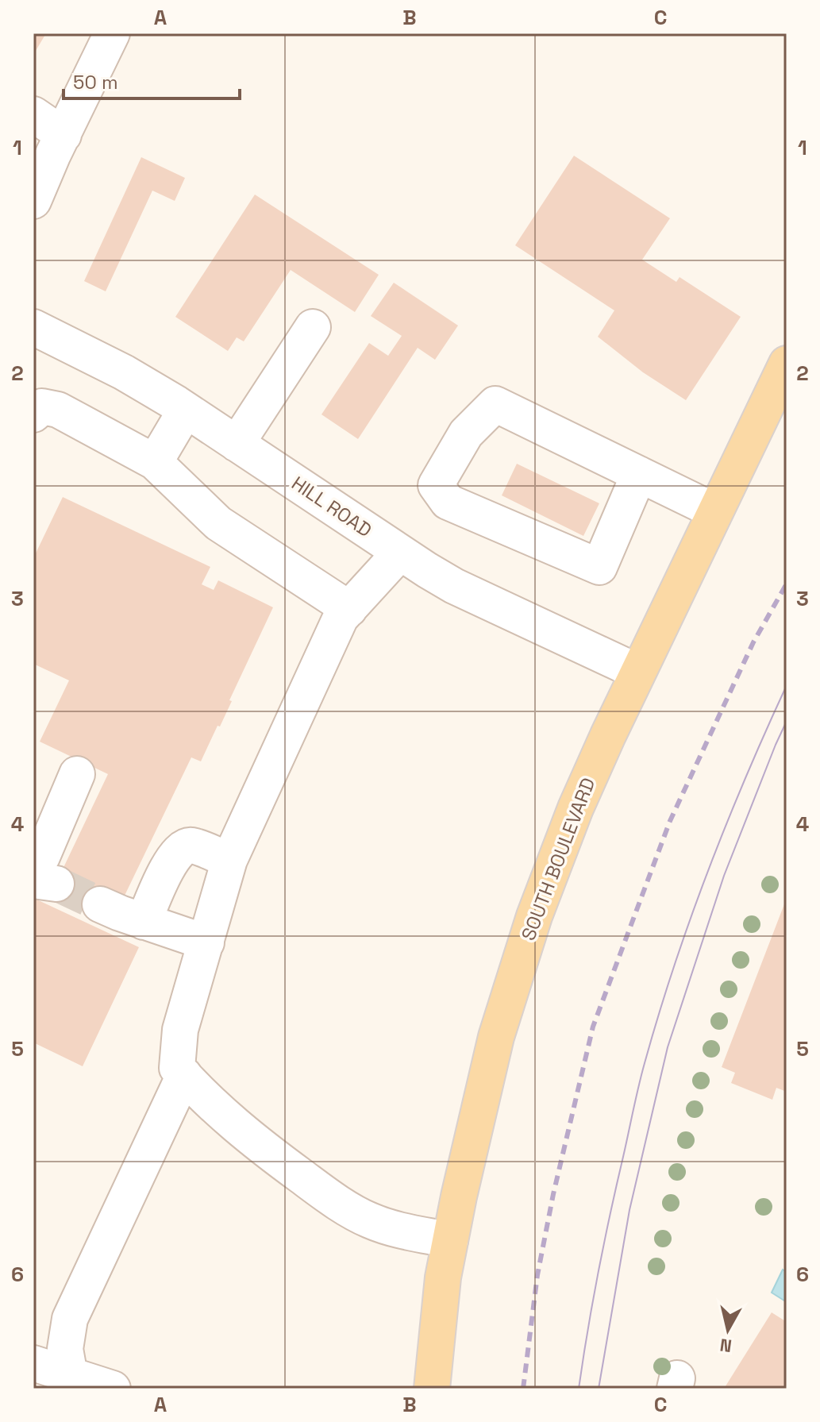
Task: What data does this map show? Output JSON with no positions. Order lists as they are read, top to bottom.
{
  "streets": {
    "main road": ["SOUTH BOULEVARD"],
    "street": ["HILL ROAD"]
  },
  "crossings": [
    ["HILL ROAD", "SOUTH BOULEVARD"]
  ],
  "scale_bar": "50 m",
  "north": "bottom",
  "grid": {
    "columns": ["A", "B", "C"],
    "rows": [
      "1",
      "2",
      "3",
      "4",
      "5",
      "6"
    ]
  }
}
